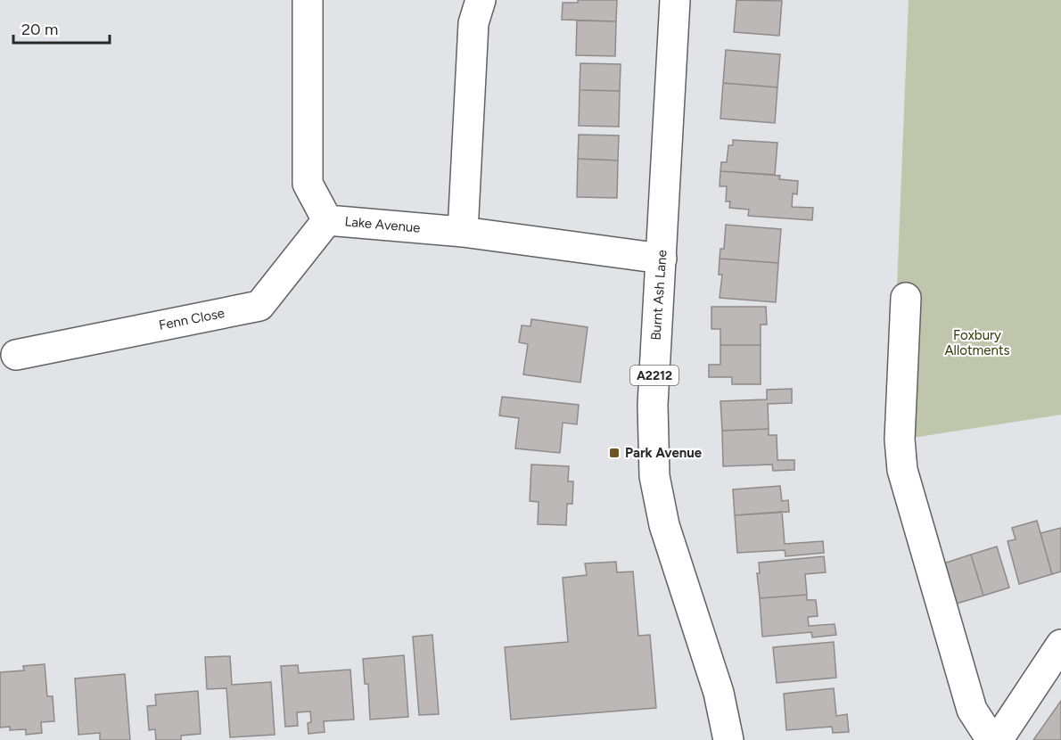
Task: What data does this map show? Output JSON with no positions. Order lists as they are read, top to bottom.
{
  "streets": {
    "street": [
      "Lake Avenue",
      "Burnt Ash Lane",
      "Fenn Close",
      "A2212"
    ]
  },
  "crossings": [
    ["Lake Avenue", "Burnt Ash Lane"],
    ["Lake Avenue", "Fenn Close"]
  ],
  "parks": ["Foxbury Allotments"],
  "places": {
    "transit": ["Park Avenue"]
  },
  "scale_bar": "20 m"
}
